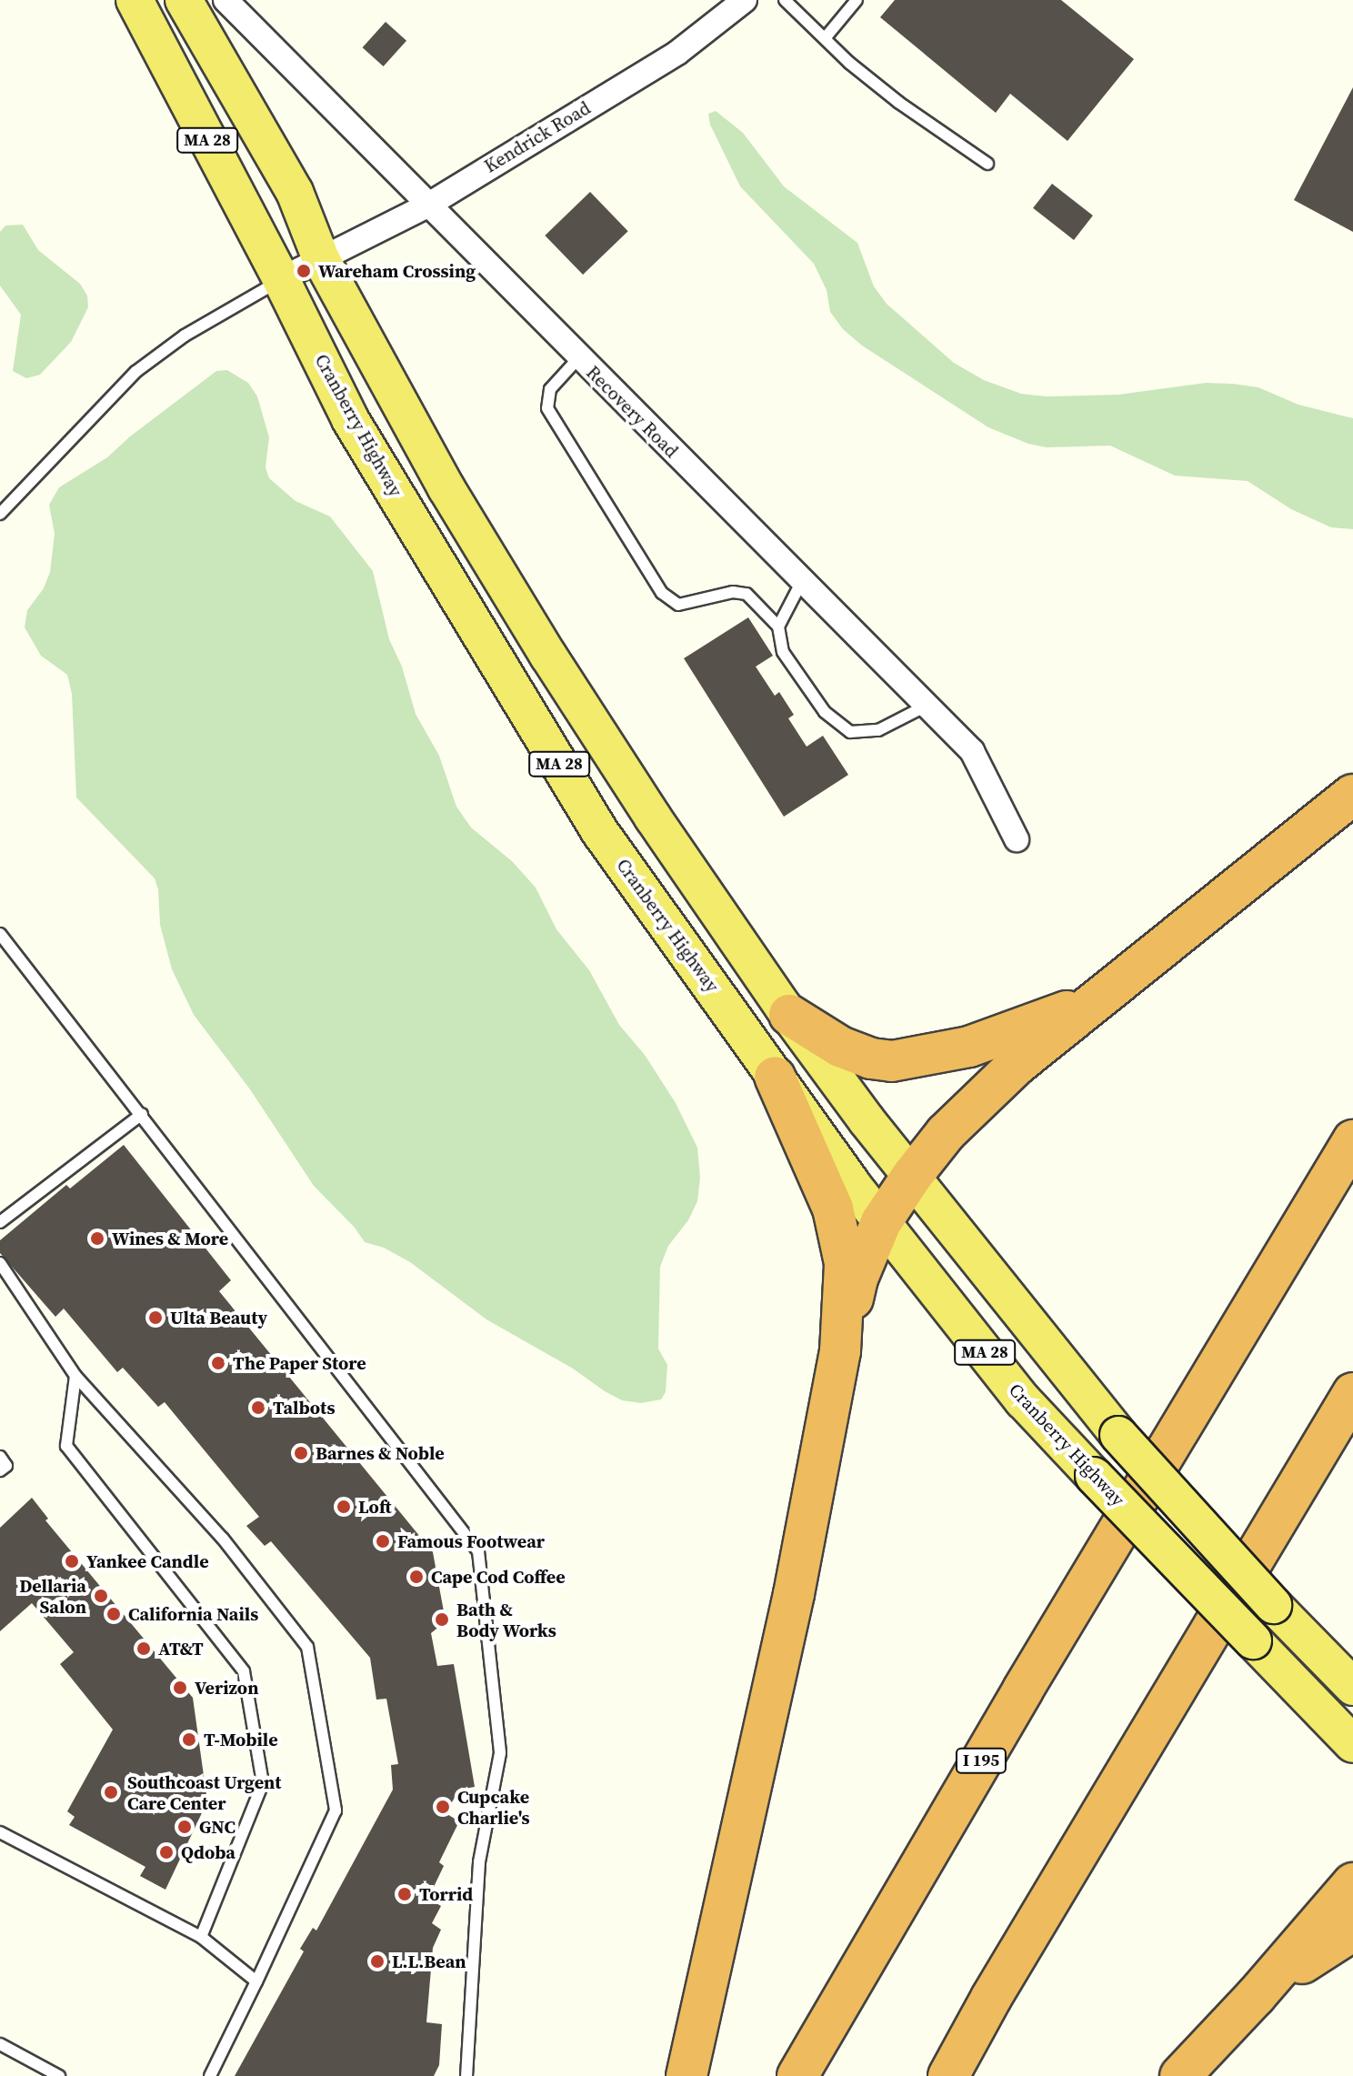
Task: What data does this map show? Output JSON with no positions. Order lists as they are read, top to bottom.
{
  "streets": {
    "highway": ["I 195"],
    "main road": ["MA 28", "Cranberry Highway"],
    "street": ["Kendrick Road", "Recovery Road"]
  },
  "crossings": [
    ["Kendrick Road", "MA 28"],
    ["Kendrick Road", "Recovery Road"],
    ["Kendrick Road", "Cranberry Highway"]
  ],
  "places": [
    "Wareham Crossing",
    "Wines & More",
    "Ulta Beauty",
    "The Paper Store",
    "Talbots",
    "Barnes & Noble",
    "Loft",
    "Famous Footwear",
    "Yankee Candle",
    "Cape Cod Coffee",
    "Dellaria Salon",
    "California Nails",
    "Bath & Body Works",
    "AT&T",
    "Verizon",
    "T-Mobile",
    "Southcoast Urgent Care Center",
    "Cupcake Charlie's",
    "GNC",
    "Qdoba",
    "Torrid",
    "L.L.Bean"
  ]
}
